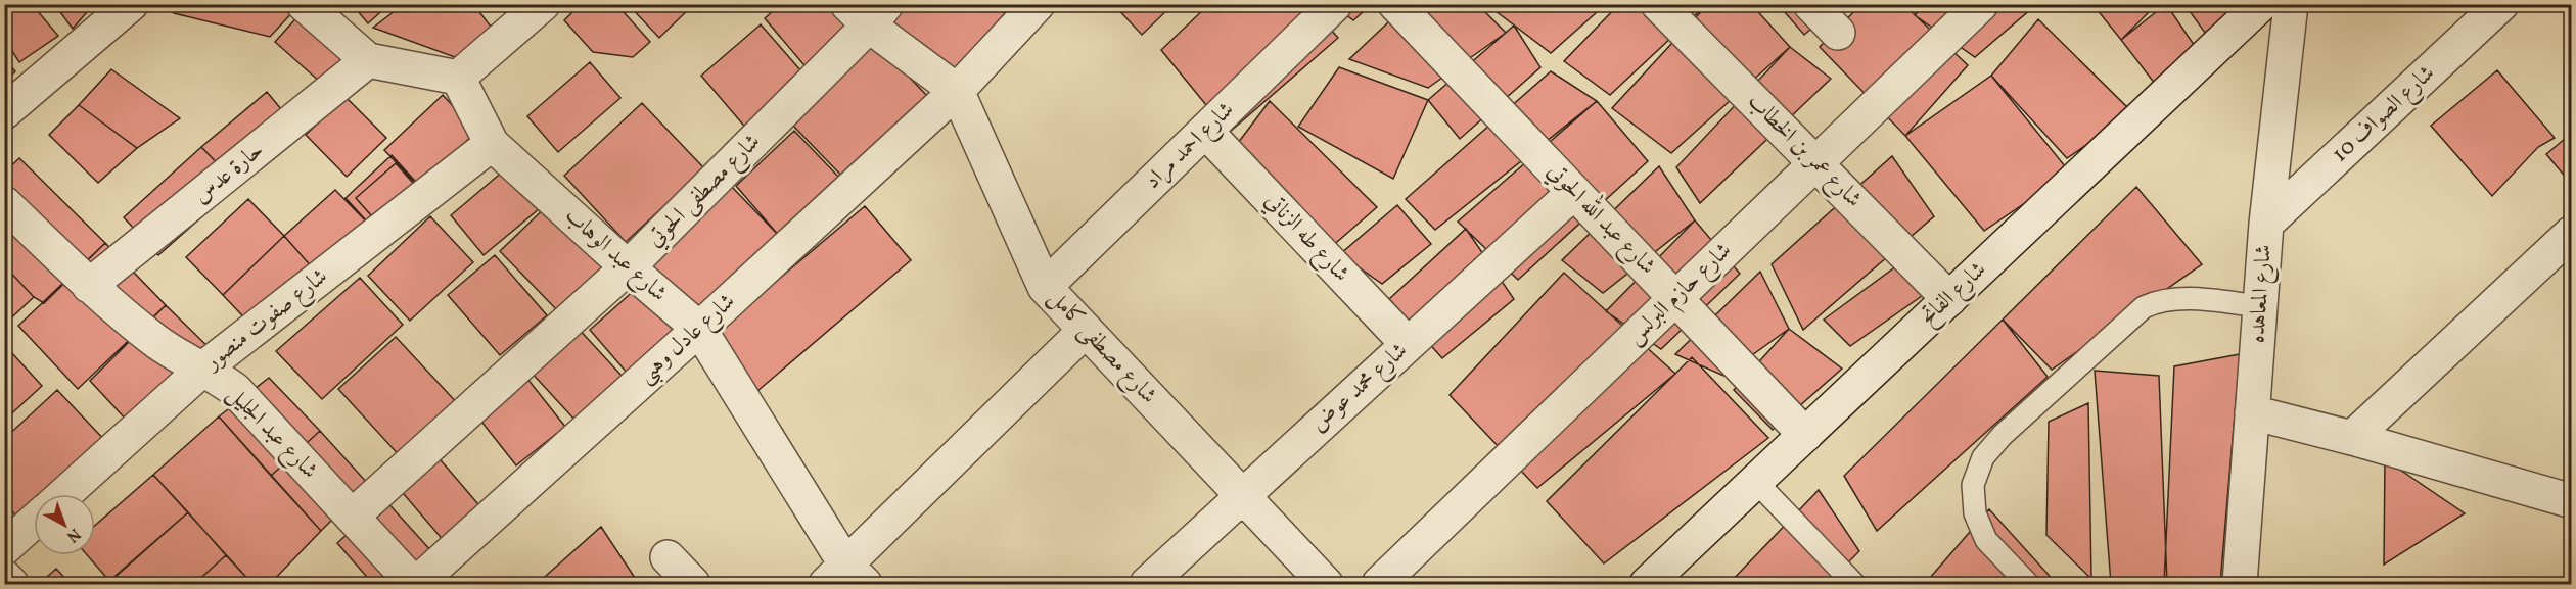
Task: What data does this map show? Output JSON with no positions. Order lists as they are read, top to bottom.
{
  "streets": {
    "street": [
      "شارع الصواف 10",
      "شارع احمد مراد",
      "شارع عمر بن الخطاب",
      "حارة عدس",
      "شارع مصطفى الحوتي",
      "شارع عبد الله الحوتي",
      "شارع طه الزناتي",
      "شارع عبد الوهاب",
      "شارع حازم البرلس",
      "شارع الفاتح",
      "شارع المعاهده",
      "شارع صفوت منصور",
      "شارع عادل وهبى",
      "شارع مصطفى كامل",
      "شارع محمد عوض",
      "شارع عبد الجليل"
    ]
  },
  "crossings": [
    ["شارع الصواف 10", "شارع المعاهده"],
    ["شارع احمد مراد", "شارع طه الزناتي"],
    ["شارع احمد مراد", "شارع مصطفى كامل"],
    ["شارع عمر بن الخطاب", "شارع حازم البرلس"],
    ["شارع عمر بن الخطاب", "شارع الفاتح"],
    ["حارة عدس", "شارع عبد الجليل"],
    ["شارع مصطفى الحوتي", "شارع عبد الوهاب"],
    ["شارع مصطفى الحوتي", "شارع مصطفى كامل"],
    ["شارع مصطفى الحوتي", "شارع عبد الجليل"],
    ["شارع عبد الله الحوتي", "شارع حازم البرلس"],
    ["شارع عبد الله الحوتي", "شارع الفاتح"],
    ["شارع عبد الله الحوتي", "شارع محمد عوض"],
    ["شارع طه الزناتي", "شارع محمد عوض"],
    ["شارع عبد الوهاب", "شارع صفوت منصور"],
    ["شارع عبد الوهاب", "شارع عادل وهبى"],
    ["شارع صفوت منصور", "شارع عبد الجليل"],
    ["شارع عادل وهبى", "شارع مصطفى كامل"],
    ["شارع عادل وهبى", "شارع عبد الجليل"],
    ["شارع مصطفى كامل", "شارع محمد عوض"]
  ],
  "north": "bottom right"
}
